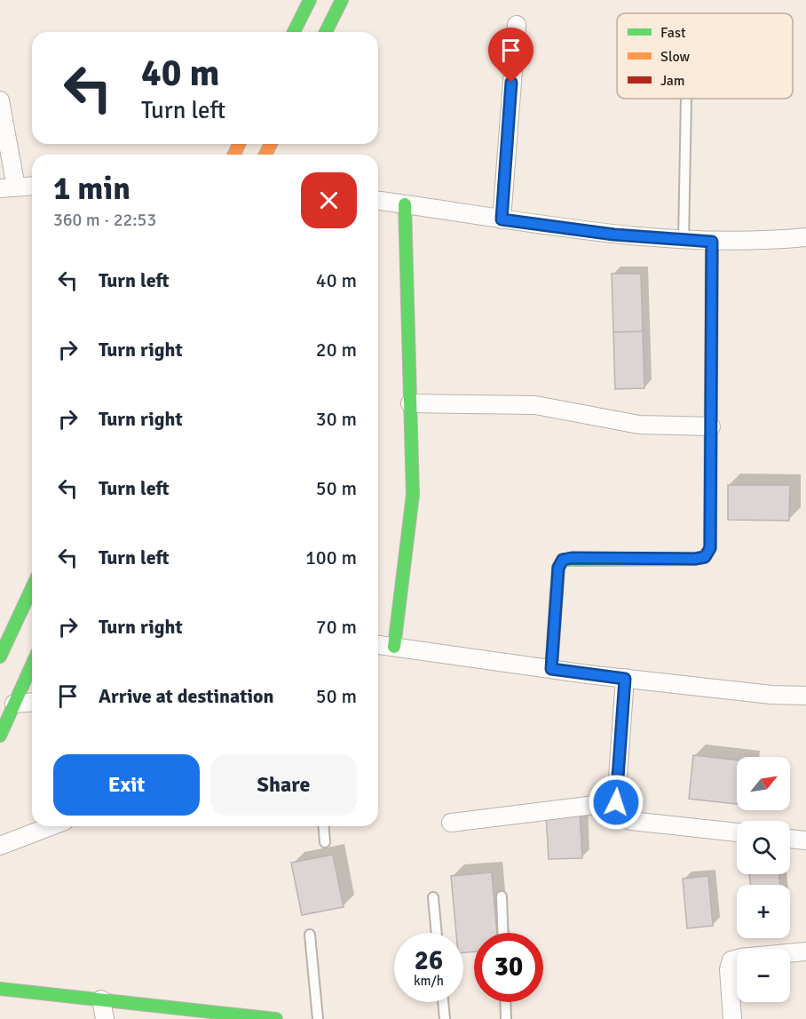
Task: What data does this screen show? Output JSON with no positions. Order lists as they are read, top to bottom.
{
  "legend": ["Fast", "Slow", "Jam"],
  "north": "top right",
  "page": {
    "turn": ["40 m", "Turn left"],
    "heading": ["1 min", "360 m · 22:53"],
    "list": [
      {
        "name": "Turn left",
        "value": "40 m"
      },
      {
        "name": "Turn right",
        "value": "20 m"
      },
      {
        "name": "Turn right",
        "value": "30 m"
      },
      {
        "name": "Turn left",
        "value": "50 m"
      },
      {
        "name": "Turn left",
        "value": "100 m"
      },
      {
        "name": "Turn right",
        "value": "70 m"
      },
      {
        "name": "Arrive at destination",
        "value": "50 m"
      }
    ],
    "buttons": ["Exit", "Share"],
    "map_buttons": ["+", "−"],
    "speed": "26 km/h",
    "limit": "30"
  }
}
